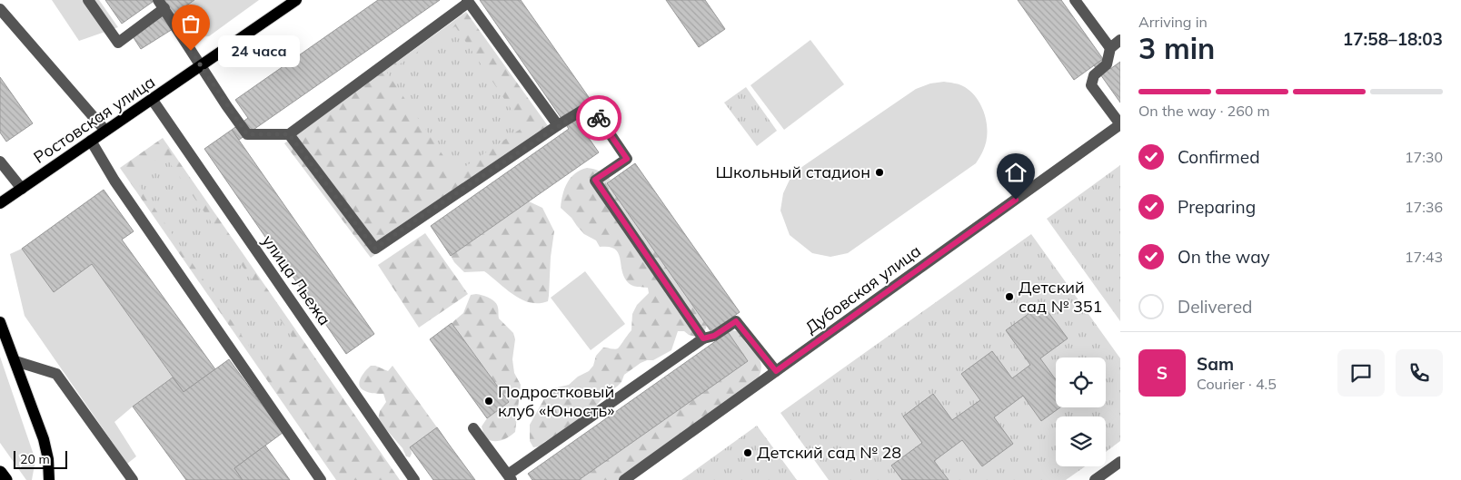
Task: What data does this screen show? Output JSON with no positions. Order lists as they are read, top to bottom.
{
  "streets": {
    "main road": ["Ростовская улица"],
    "street": ["улица Льежа", "Дубовская улица"]
  },
  "crossings": [
    ["Ростовская улица", "улица Льежа"]
  ],
  "places": [
    "24 часа",
    "Школьный стадион",
    "Детский сад № 351",
    "Подростковый клуб «Юность»",
    "Детский сад № 28"
  ],
  "scale_bar": "20 m",
  "page": {
    "heading": ["3 min", "Arriving in", "17:58–18:03"],
    "panel": ["Sam", "Courier · 4.5"],
    "bubble": "24 часа",
    "bar": "On the way · 260 m",
    "list": [
      ["Confirmed", "17:30"],
      ["Preparing", "17:36"],
      ["On the way", "17:43"],
      "Delivered"
    ],
    "round": "S",
    "scale": "20 m"
  }
}
